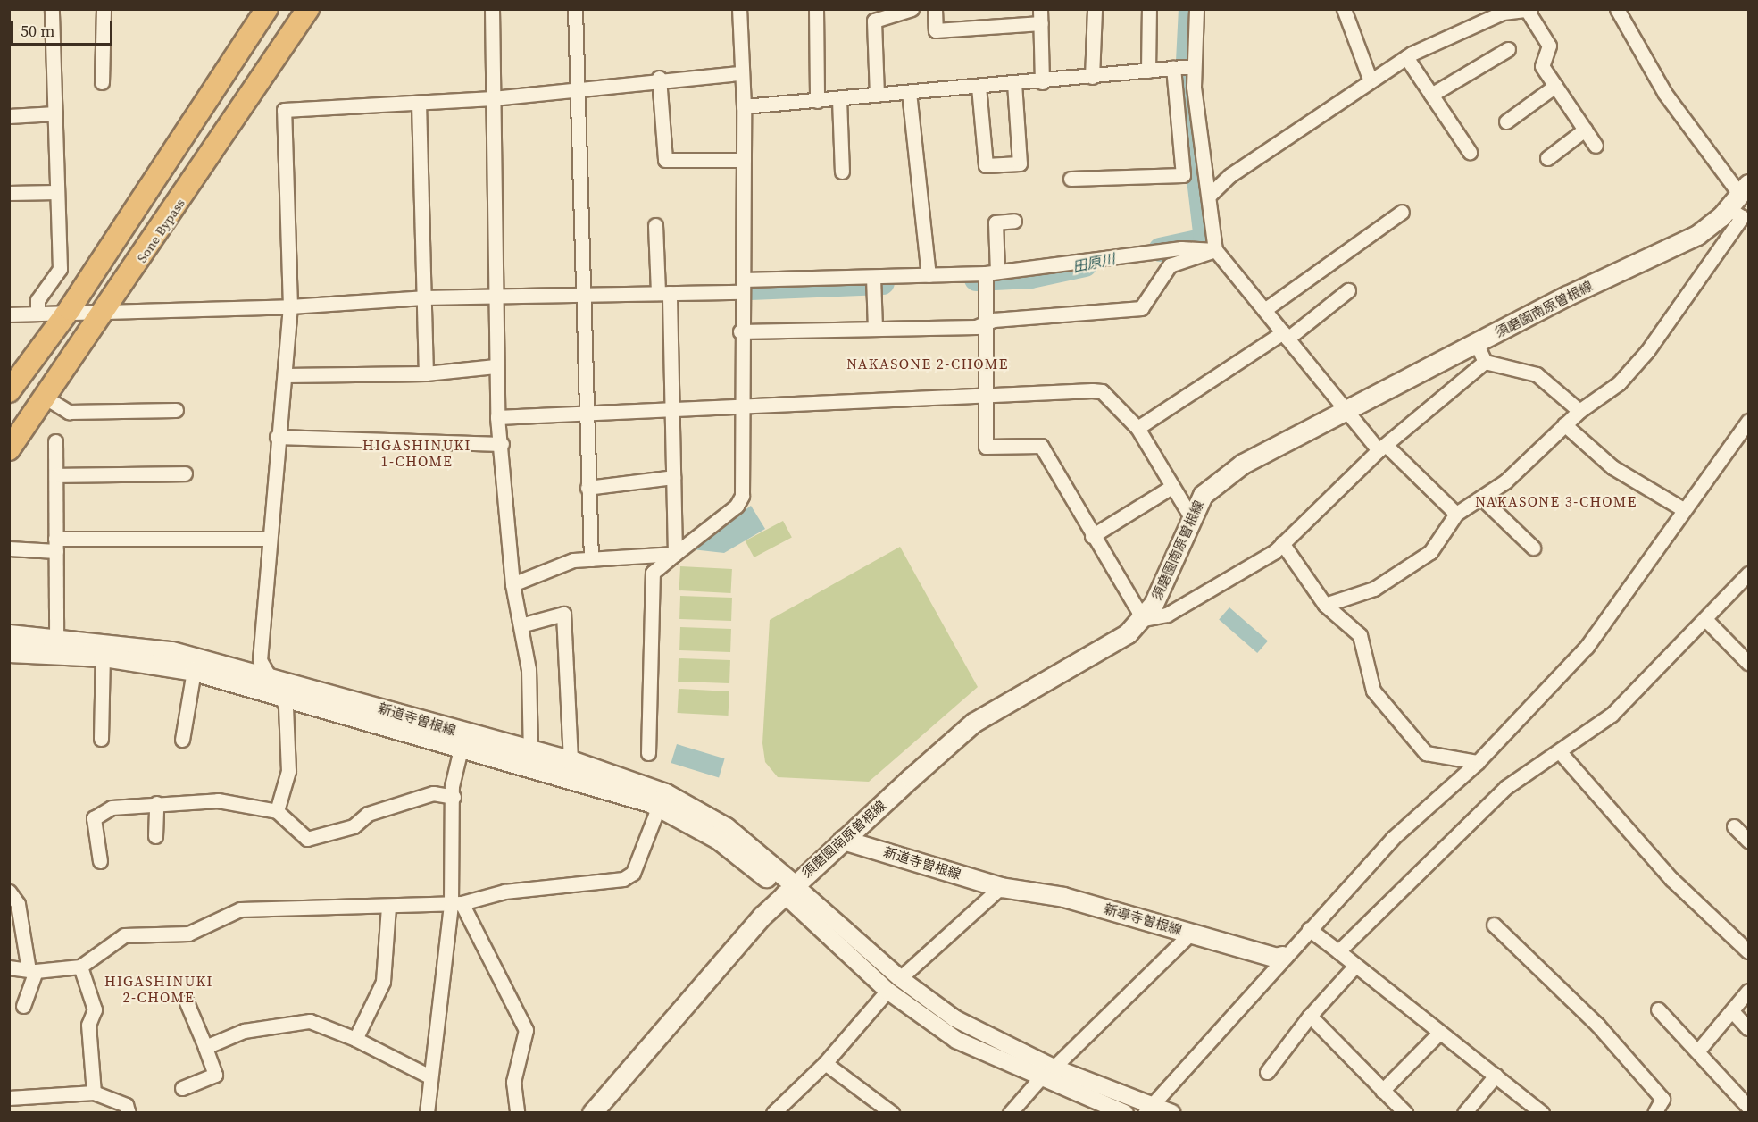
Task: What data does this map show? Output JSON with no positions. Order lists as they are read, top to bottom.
{
  "streets": {
    "highway": ["Sone Bypass"],
    "main road": ["須磨園南原曽根線", "新道寺曽根線", "新導寺曽根線"]
  },
  "crossings": [
    ["須磨園南原曽根線", "新道寺曽根線"],
    ["新道寺曽根線", "新導寺曽根線"]
  ],
  "districts": [
    "NAKASONE 2-CHOME",
    "HIGASHINUKI 1-CHOME",
    "NAKASONE 3-CHOME",
    "HIGASHINUKI 2-CHOME"
  ],
  "water": ["田原川"],
  "scale_bar": "50 m"
}
